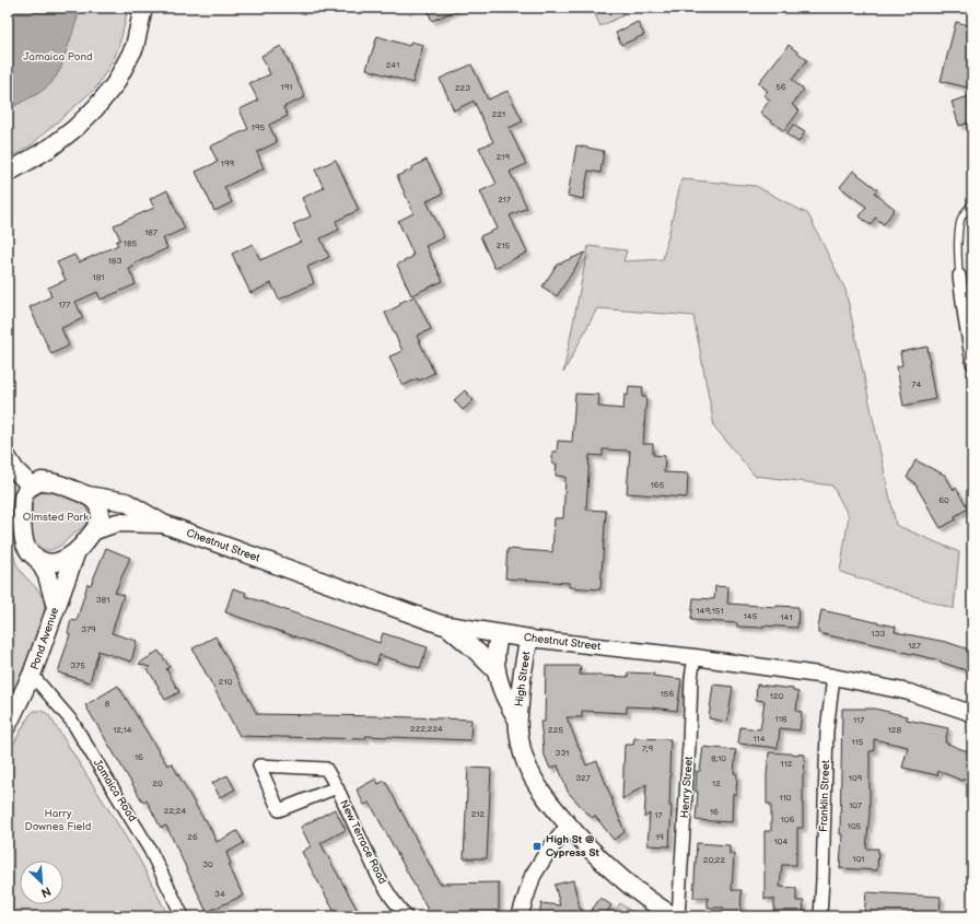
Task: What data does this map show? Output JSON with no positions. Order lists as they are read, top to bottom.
{
  "streets": {
    "main road": ["Chestnut Street", "Pond Avenue", "High Street"],
    "street": [
      "Henry Street",
      "Jamaica Road",
      "Franklin Street",
      "New Terrace Road"
    ]
  },
  "crossings": [
    ["Chestnut Street", "Pond Avenue"],
    ["Chestnut Street", "High Street"],
    ["Chestnut Street", "Henry Street"],
    ["Chestnut Street", "Franklin Street"],
    ["Pond Avenue", "Jamaica Road"]
  ],
  "parks": ["Jamaica Pond", "Olmsted Park", "Harry Downes Field"],
  "places": {
    "transit": ["High St @ Cypress St"]
  },
  "house_numbers": [
    "241",
    "191",
    "56",
    "223",
    "221",
    "195",
    "219",
    "199",
    "217",
    "187",
    "185",
    "215",
    "183",
    "181",
    "177",
    "74",
    "165",
    "60",
    "381",
    "149;151",
    "145",
    "141",
    "379",
    "133",
    "127",
    "375",
    "210",
    "156",
    "120",
    "8",
    "118",
    "117",
    "222;224",
    "12;14",
    "225",
    "128",
    "114",
    "115",
    "7;9",
    "331",
    "16",
    "8;10",
    "112",
    "327",
    "109",
    "20",
    "12",
    "110",
    "107",
    "22;24",
    "16",
    "212",
    "17",
    "106",
    "105",
    "26",
    "19",
    "104",
    "101",
    "20;22",
    "30",
    "34"
  ],
  "north": "bottom right"
}
